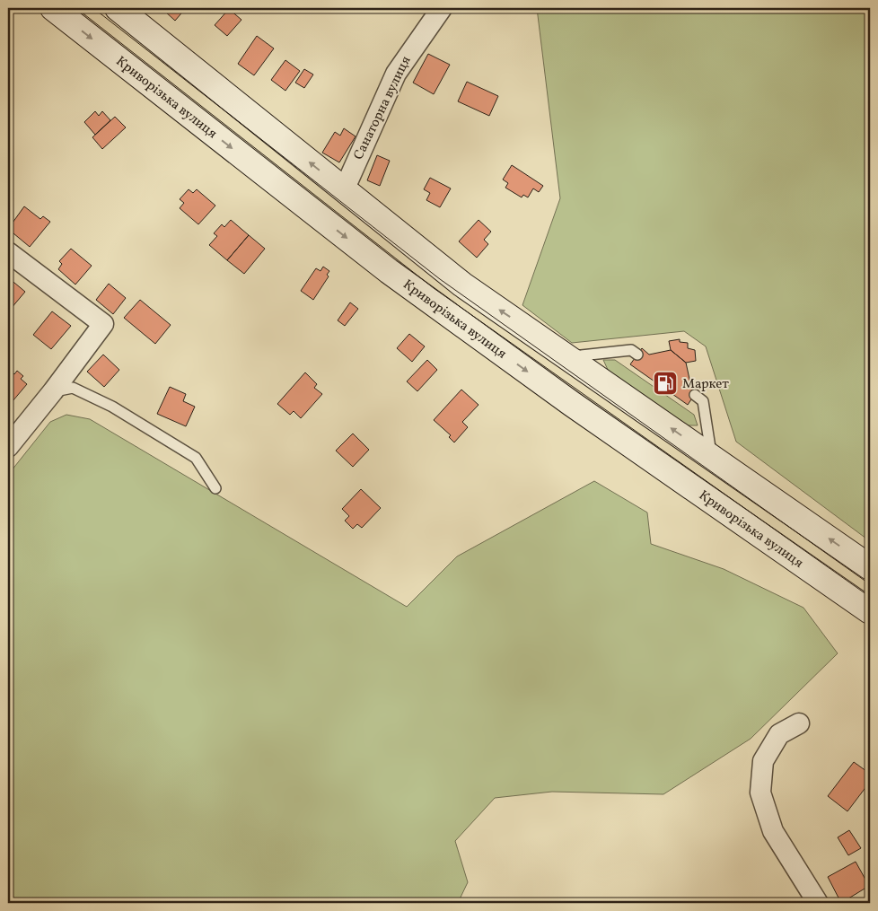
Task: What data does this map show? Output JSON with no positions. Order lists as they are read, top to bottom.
{
  "streets": {
    "main road": ["Криворізька вулиця"],
    "street": ["Санаторна вулиця"]
  },
  "places": {
    "fuel station": ["Маркет"]
  }
}
